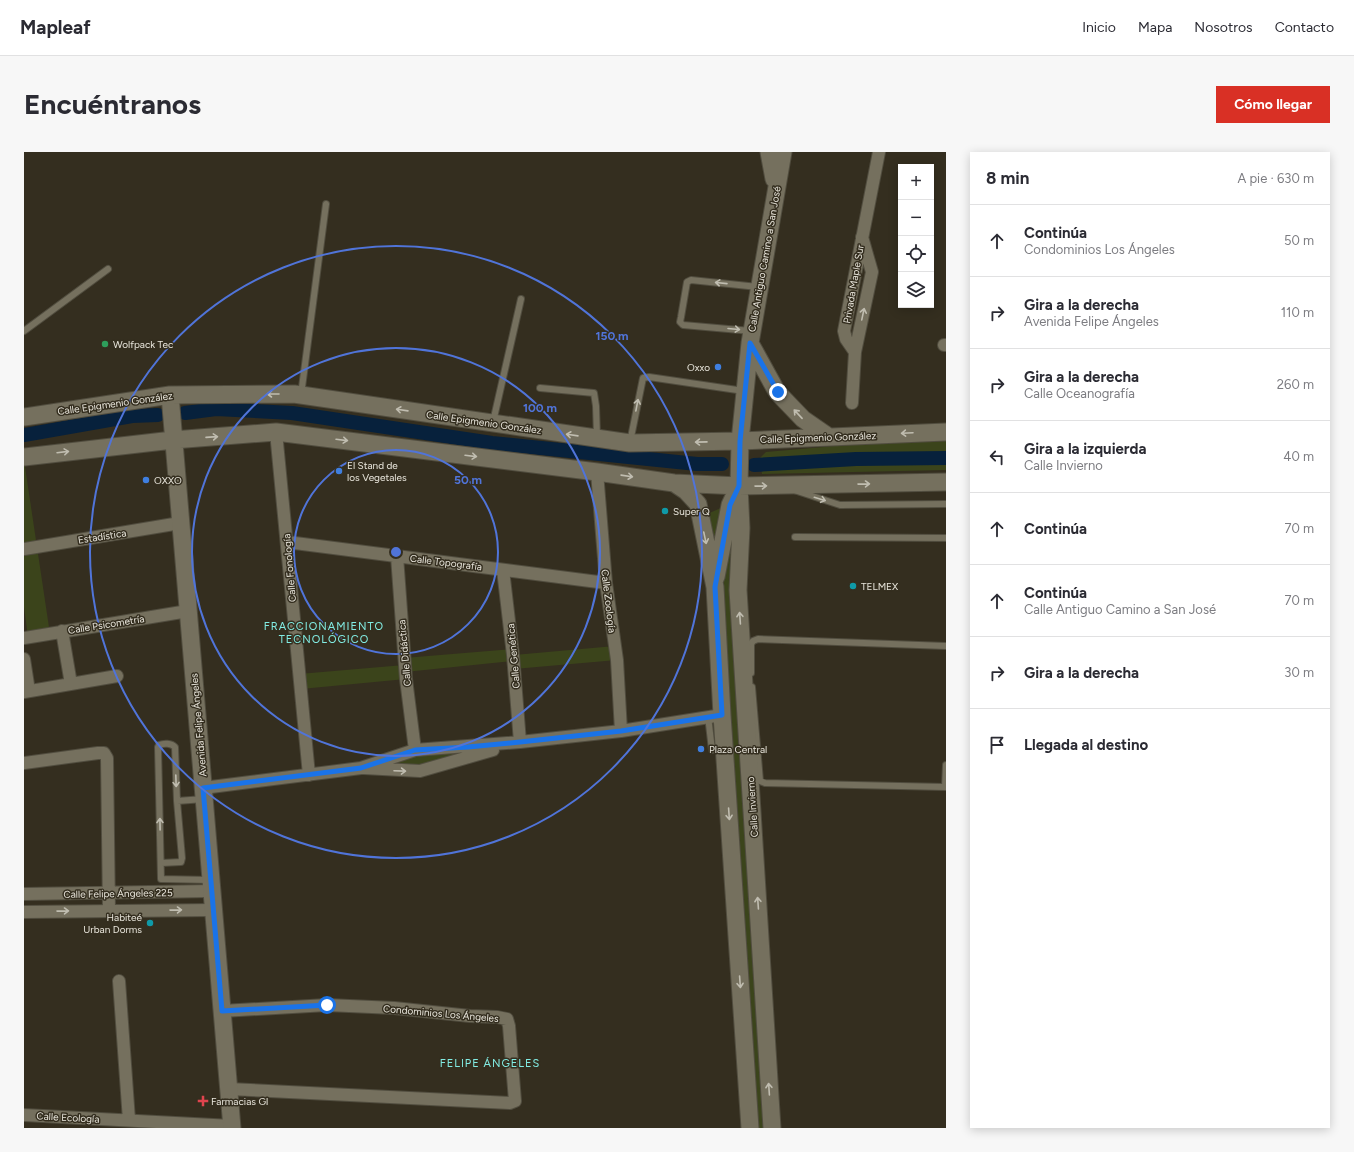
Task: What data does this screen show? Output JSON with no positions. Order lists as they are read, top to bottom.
{
  "streets": {
    "street": [
      "Calle Antiguo Camino a San José",
      "Privada Maple Sur",
      "Calle Epigmenio González",
      "Estadística",
      "Calle Topografía",
      "Calle Fonología",
      "Calle Zoología",
      "Calle Psicometría",
      "Calle Didáctica",
      "Calle Genética",
      "Avenida Felipe Ángeles",
      "Calle Invierno",
      "Calle Felipe Ángeles 225",
      "Condominios Los Ángeles",
      "Calle Ecología"
    ]
  },
  "crossings": [
    ["Calle Antiguo Camino a San José", "Calle Epigmenio González"],
    ["Calle Antiguo Camino a San José", "Calle Invierno"],
    ["Calle Epigmenio González", "Avenida Felipe Ángeles"],
    ["Estadística", "Avenida Felipe Ángeles"],
    ["Calle Topografía", "Calle Fonología"],
    ["Calle Topografía", "Calle Zoología"],
    ["Calle Topografía", "Calle Didáctica"],
    ["Calle Topografía", "Calle Genética"],
    ["Calle Psicometría", "Avenida Felipe Ángeles"],
    ["Avenida Felipe Ángeles", "Calle Felipe Ángeles 225"],
    ["Avenida Felipe Ángeles", "Condominios Los Ángeles"],
    ["Avenida Felipe Ángeles", "Calle Ecología"]
  ],
  "districts": ["FRACCIONAMIENTO TECNOLÓGICO", "FELIPE ÁNGELES"],
  "places": {
    "other": [
      "Wolfpack Tec",
      "Oxxo",
      "El Stand de los Vegetales",
      "OXXO",
      "Super Q",
      "TELMEX",
      "Plaza Central",
      "Habiteé Urban Dorms"
    ],
    "health": ["Farmacias GI"]
  },
  "page": {
    "header": "Mapleaf",
    "nav": [
      "Inicio",
      "Mapa",
      "Nosotros",
      "Contacto"
    ],
    "buttons": "Cómo llegar",
    "title": "Encuéntranos",
    "heading": ["8 min", "A pie · 630 m"],
    "map_buttons": ["+", "−"],
    "list": [
      ["Continúa", "Condominios Los Ángeles", "50 m"],
      ["Gira a la derecha", "Avenida Felipe Ángeles", "110 m"],
      ["Gira a la derecha", "Calle Oceanografía", "260 m"],
      ["Gira a la izquierda", "Calle Invierno", "40 m"],
      ["Continúa", "70 m"],
      ["Continúa", "Calle Antiguo Camino a San José", "70 m"],
      ["Gira a la derecha", "30 m"],
      "Llegada al destino"
    ]
  },
  "rings": ["150 m", "100 m", "50 m"]
}
